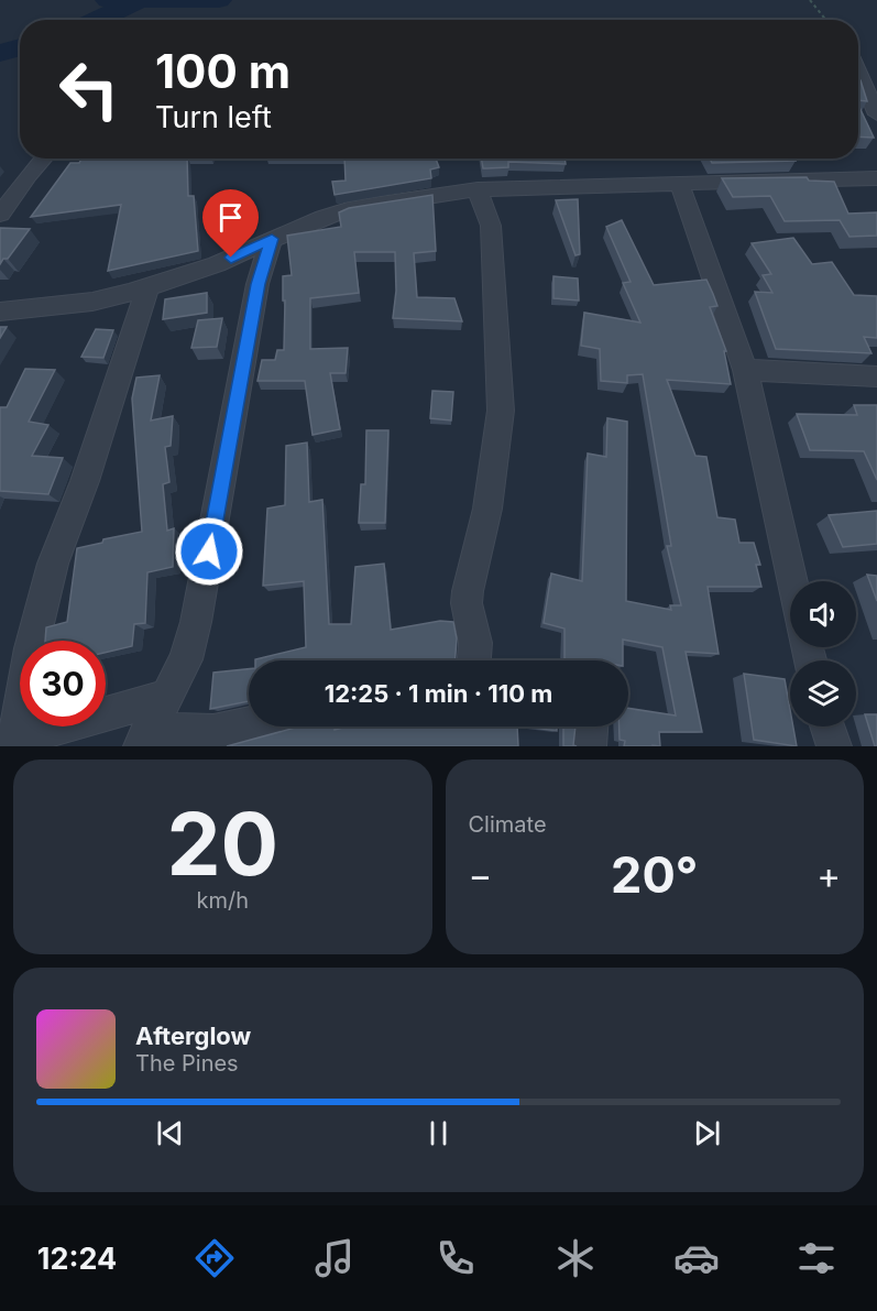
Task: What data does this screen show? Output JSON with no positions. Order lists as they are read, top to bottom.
{
  "page": {
    "turn": ["100 m", "Turn left"],
    "limit": "30",
    "trip": "12:25 · 1 min · 110 m",
    "tile": [
      ["20", "km/h"],
      "Climate"
    ],
    "heat": ["−", "20°", "+"],
    "song": ["Afterglow", "The Pines"],
    "tabs": "12:24"
  }
}
